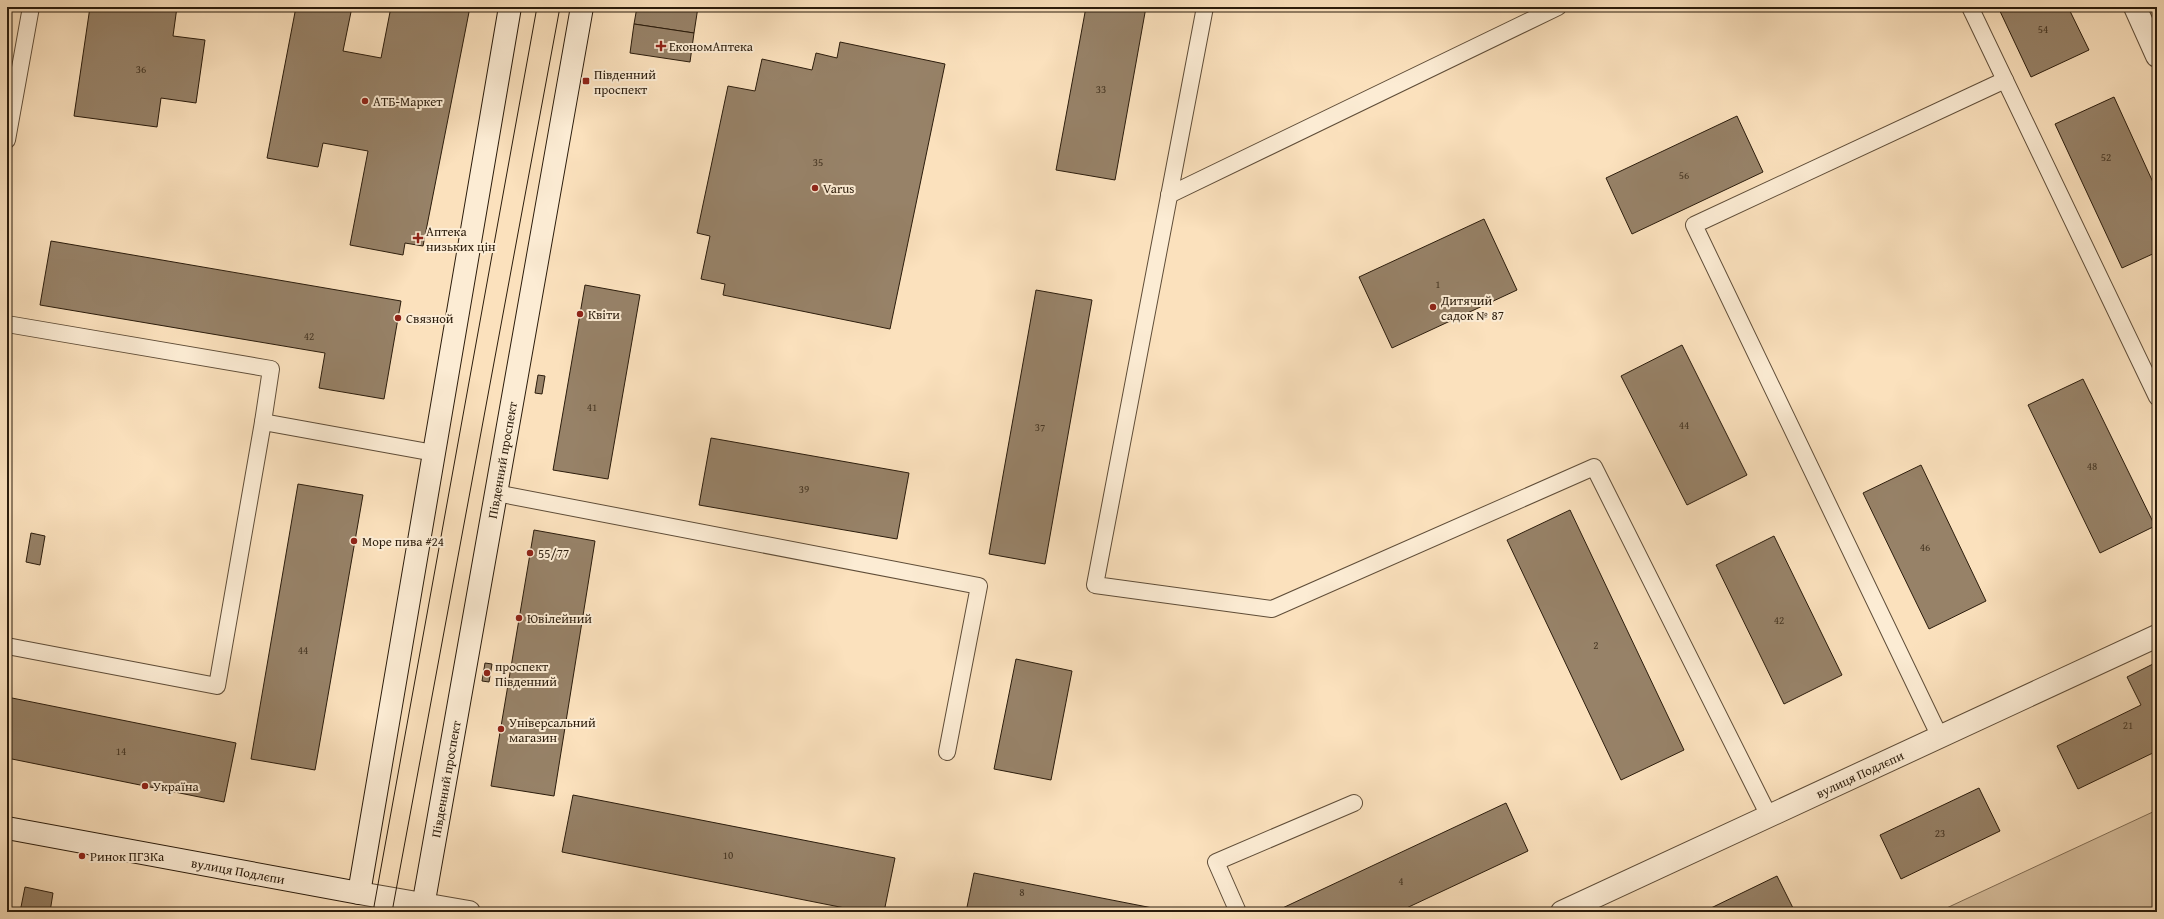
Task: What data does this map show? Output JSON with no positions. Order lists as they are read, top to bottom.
{
  "streets": {
    "main road": ["Південний проспект", "вулиця Подлєпи"]
  },
  "crossings": [
    ["Південний проспект", "вулиця Подлєпи"]
  ],
  "places": {
    "health": ["ЕкономАптека", "Аптека низьких цін"],
    "transit": ["Південний проспект"],
    "other": [
      "АТБ-Маркет",
      "Varus",
      "Дитячий садок № 87",
      "Квіти",
      "Связной",
      "Море пива #24",
      "55/77",
      "Ювілейний",
      "проспект Південний",
      "Універсальний магазин",
      "Україна",
      "Ринок ПГЗКа"
    ]
  },
  "house_numbers": [
    "54",
    "36",
    "33",
    "52",
    "35",
    "56",
    "1",
    "42",
    "41",
    "44",
    "37",
    "48",
    "39",
    "46",
    "42",
    "2",
    "44",
    "21",
    "14",
    "23",
    "10",
    "4",
    "8"
  ]
}
